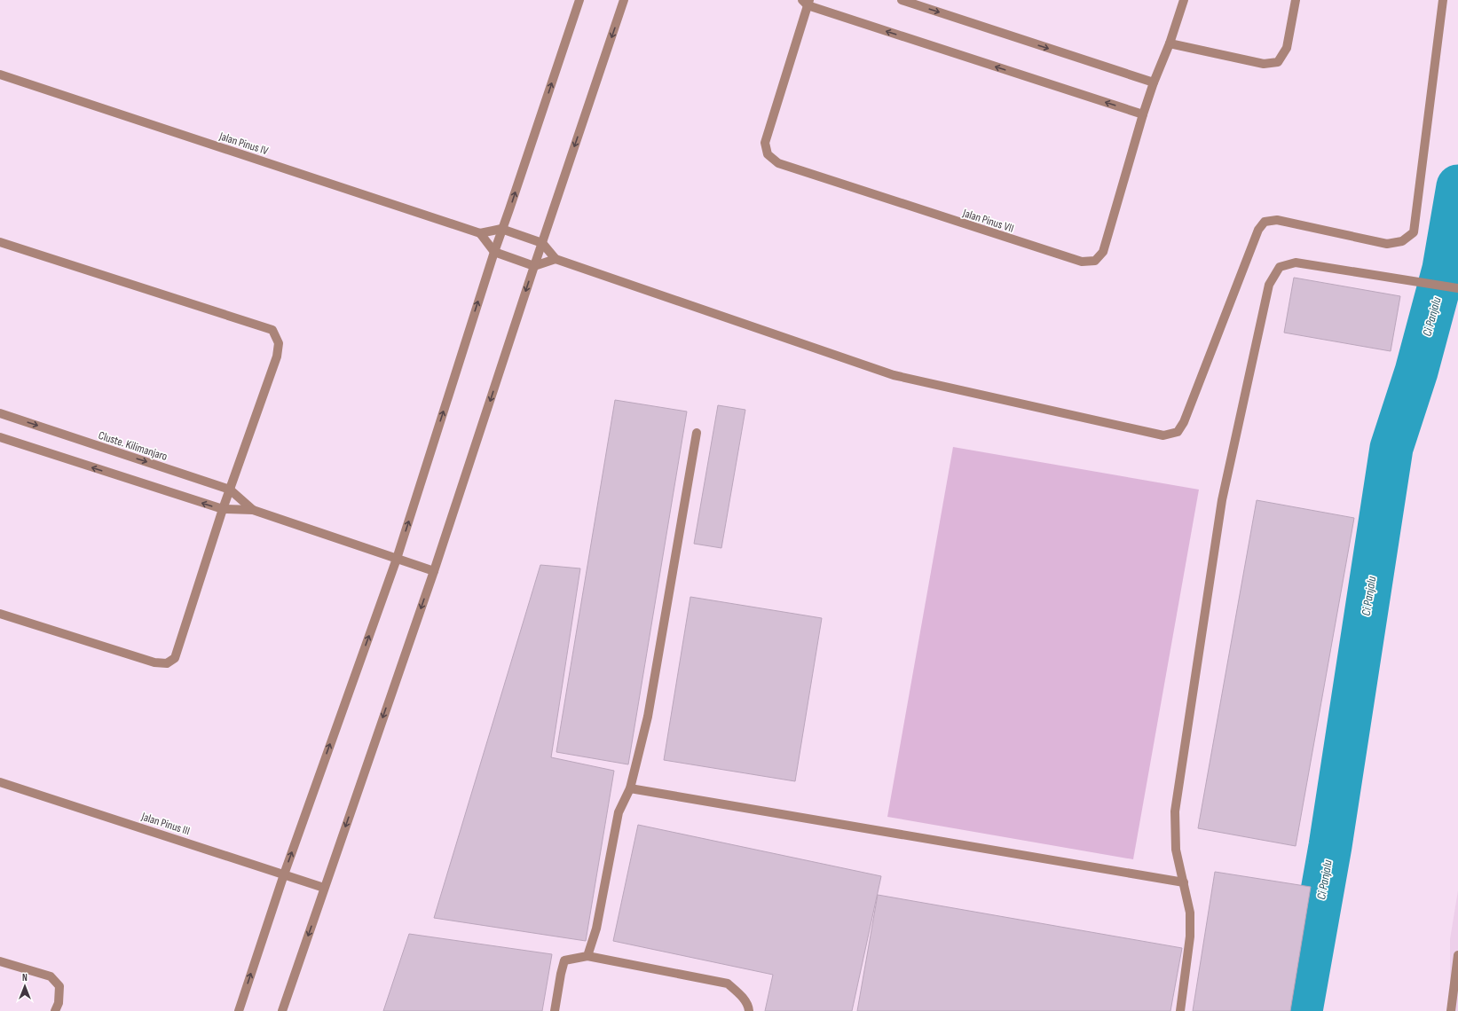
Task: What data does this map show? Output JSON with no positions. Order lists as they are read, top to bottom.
{
  "streets": {
    "street": [
      "Jalan Pinus IV",
      "Jalan Pinus VII",
      "Cluste. Kilimanjaro",
      "Jalan Pinus III"
    ]
  },
  "water": ["Ci Panjalu"],
  "north": "top"
}
